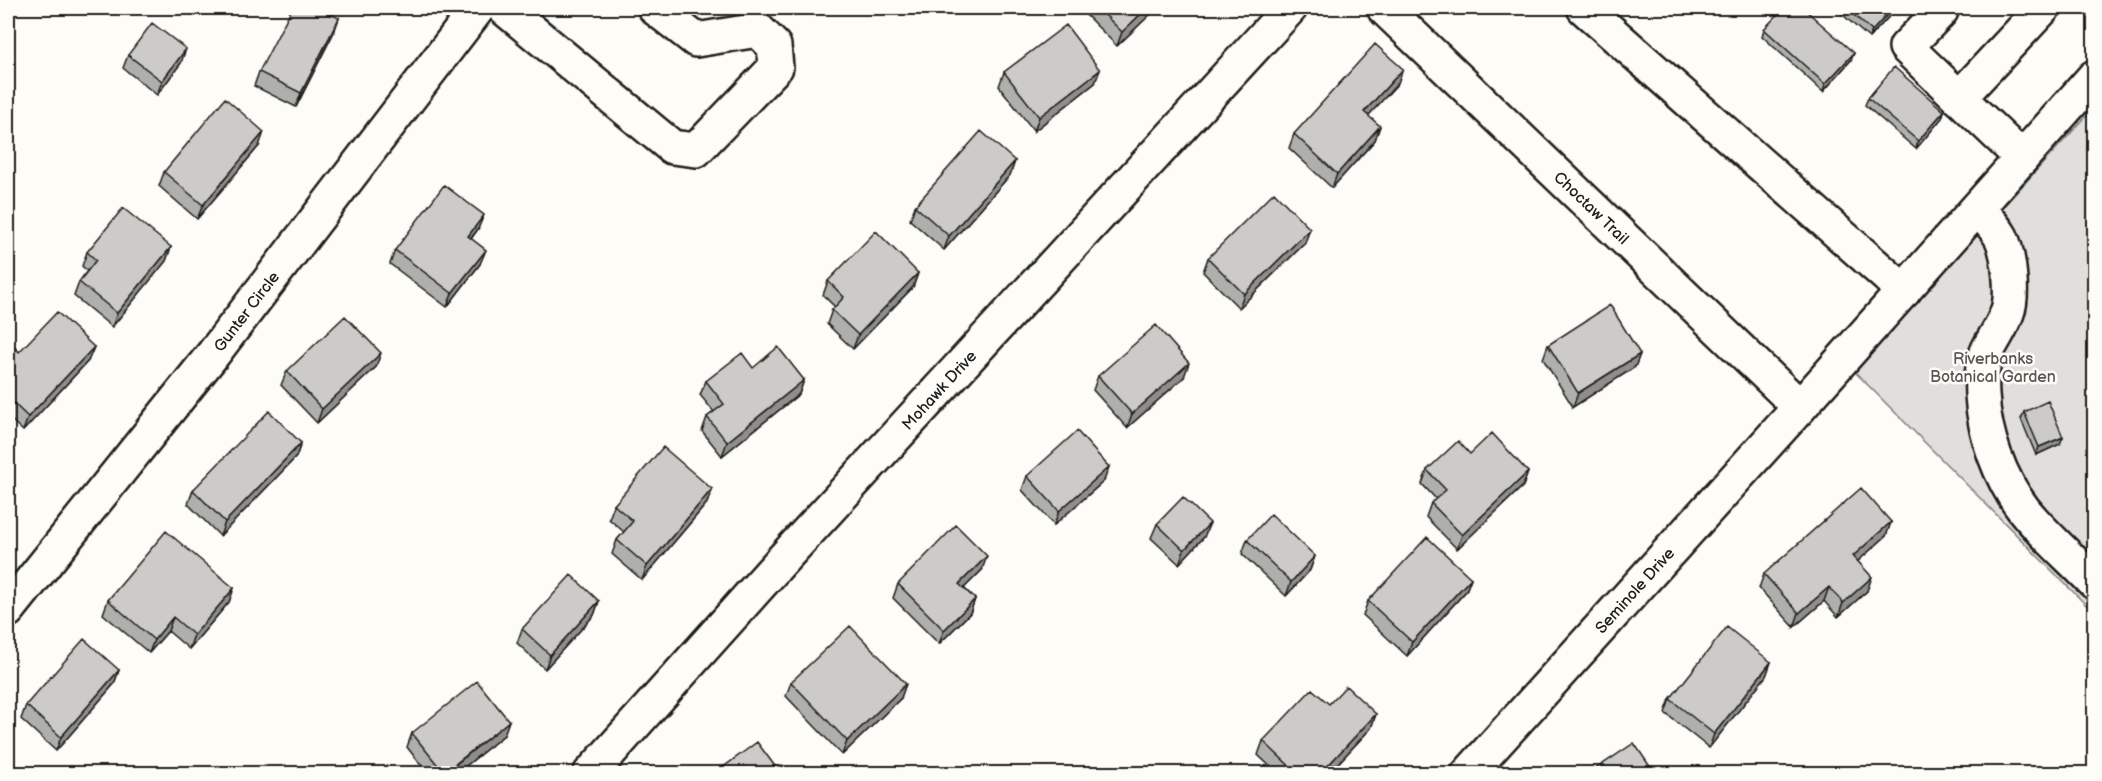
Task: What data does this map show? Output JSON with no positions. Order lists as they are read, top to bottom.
{
  "streets": {
    "street": [
      "Choctaw Trail",
      "Gunter Circle",
      "Mohawk Drive",
      "Seminole Drive"
    ]
  },
  "crossings": [
    ["Choctaw Trail", "Seminole Drive"]
  ],
  "parks": ["Riverbanks Botanical Garden"]
}
